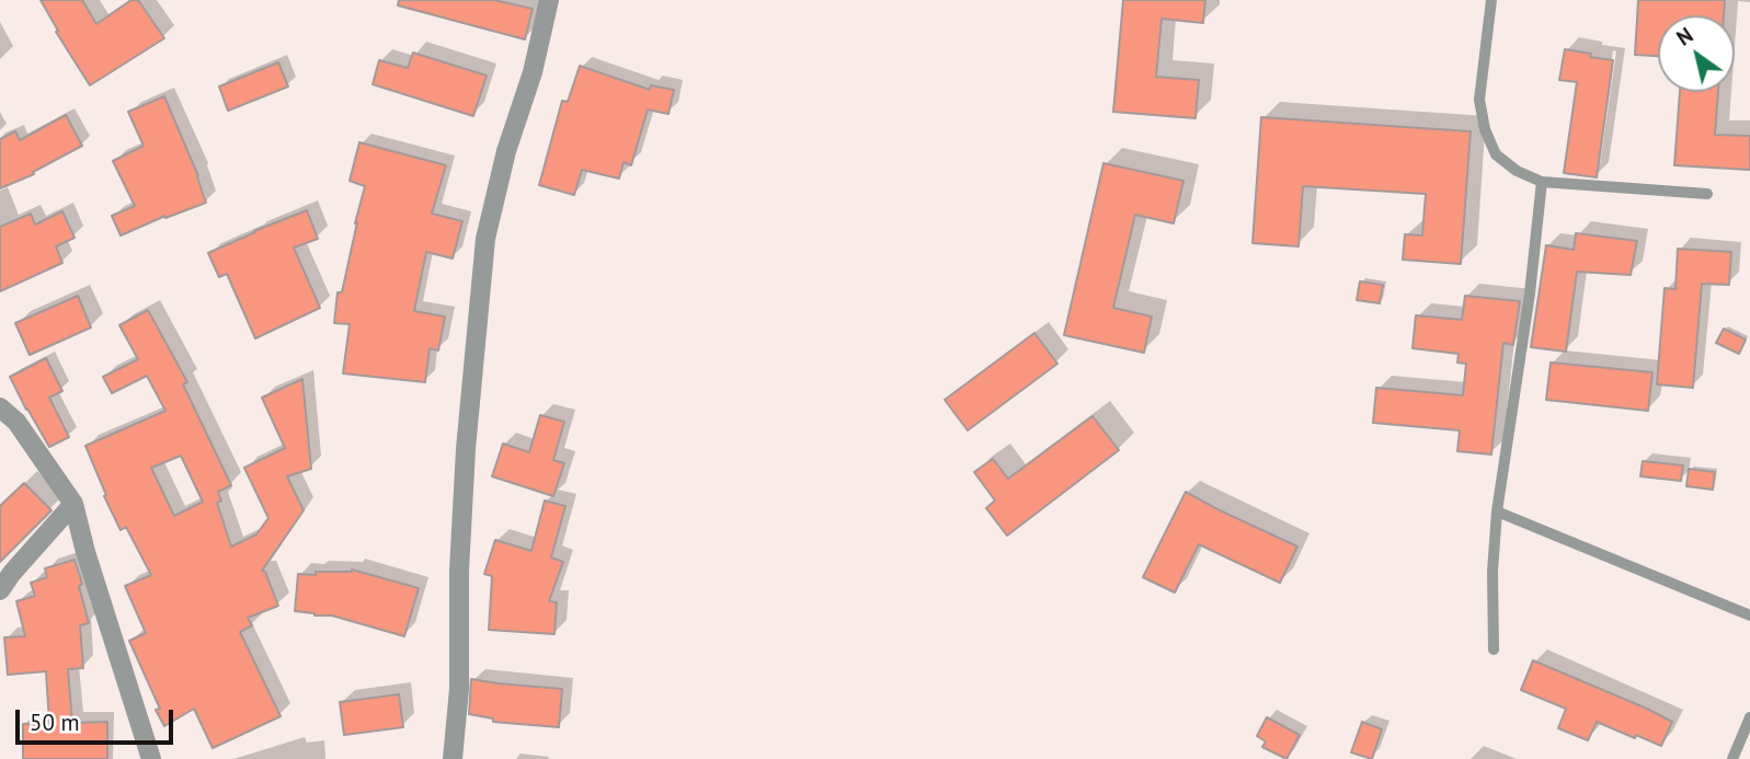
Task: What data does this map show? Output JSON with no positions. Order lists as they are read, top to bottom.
{
  "scale_bar": "50 m",
  "north": "top left"
}
